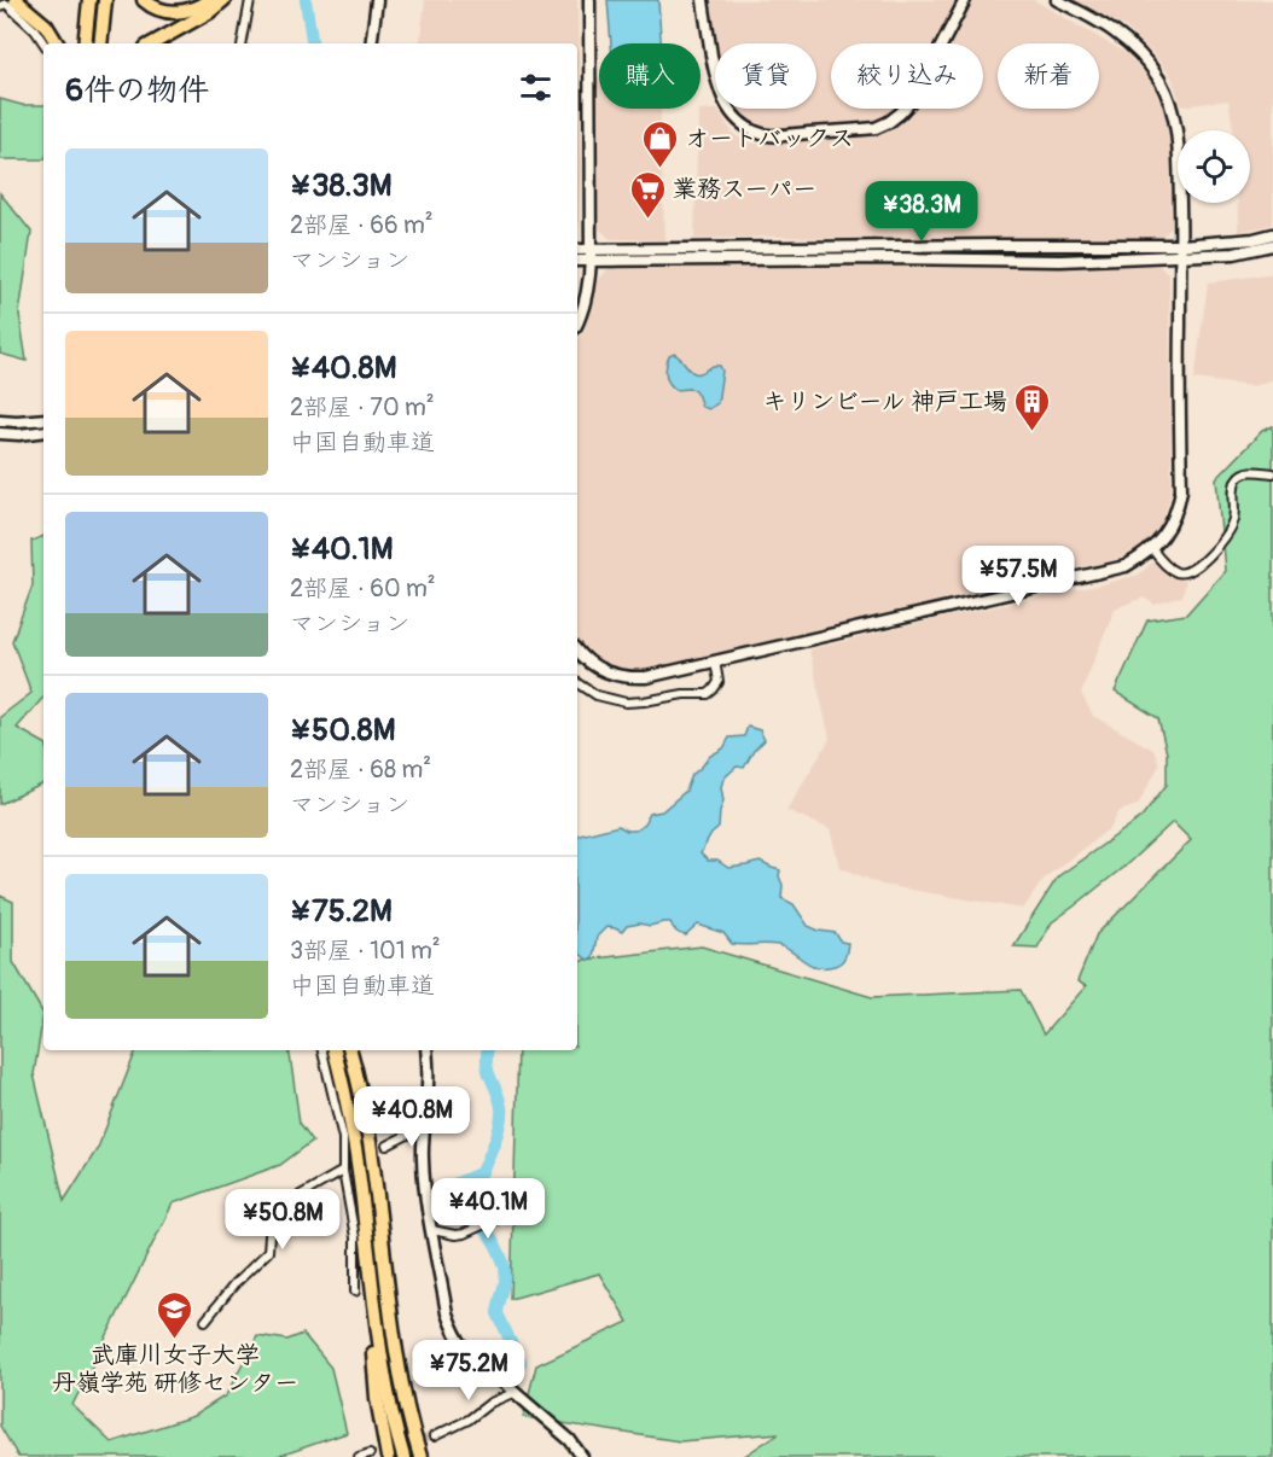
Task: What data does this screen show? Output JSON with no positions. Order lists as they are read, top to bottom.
{
  "places": {
    "shop": ["オートバックス"],
    "supermarket": ["業務スーパー"],
    "building": ["キリンビール 神戸工場"],
    "school or university": ["武庫川女子大学 丹嶺学苑 研修センター"]
  },
  "page": {
    "chip": [
      "購入",
      "賃貸",
      "絞り込み",
      "新着"
    ],
    "heading": "6件の物件",
    "list": [
      {
        "name": "¥38.3M",
        "note": "2部屋 · 66 m² · マンション"
      },
      {
        "name": "¥40.8M",
        "note": "2部屋 · 70 m² · 中国自動車道"
      },
      {
        "name": "¥40.1M",
        "note": "2部屋 · 60 m² · マンション"
      },
      {
        "name": "¥50.8M",
        "note": "2部屋 · 68 m² · マンション"
      },
      {
        "name": "¥75.2M",
        "note": "3部屋 · 101 m² · 中国自動車道"
      }
    ],
    "price": [
      "¥38.3M",
      "¥57.5M",
      "¥40.8M",
      "¥40.1M",
      "¥50.8M",
      "¥75.2M"
    ]
  }
}
